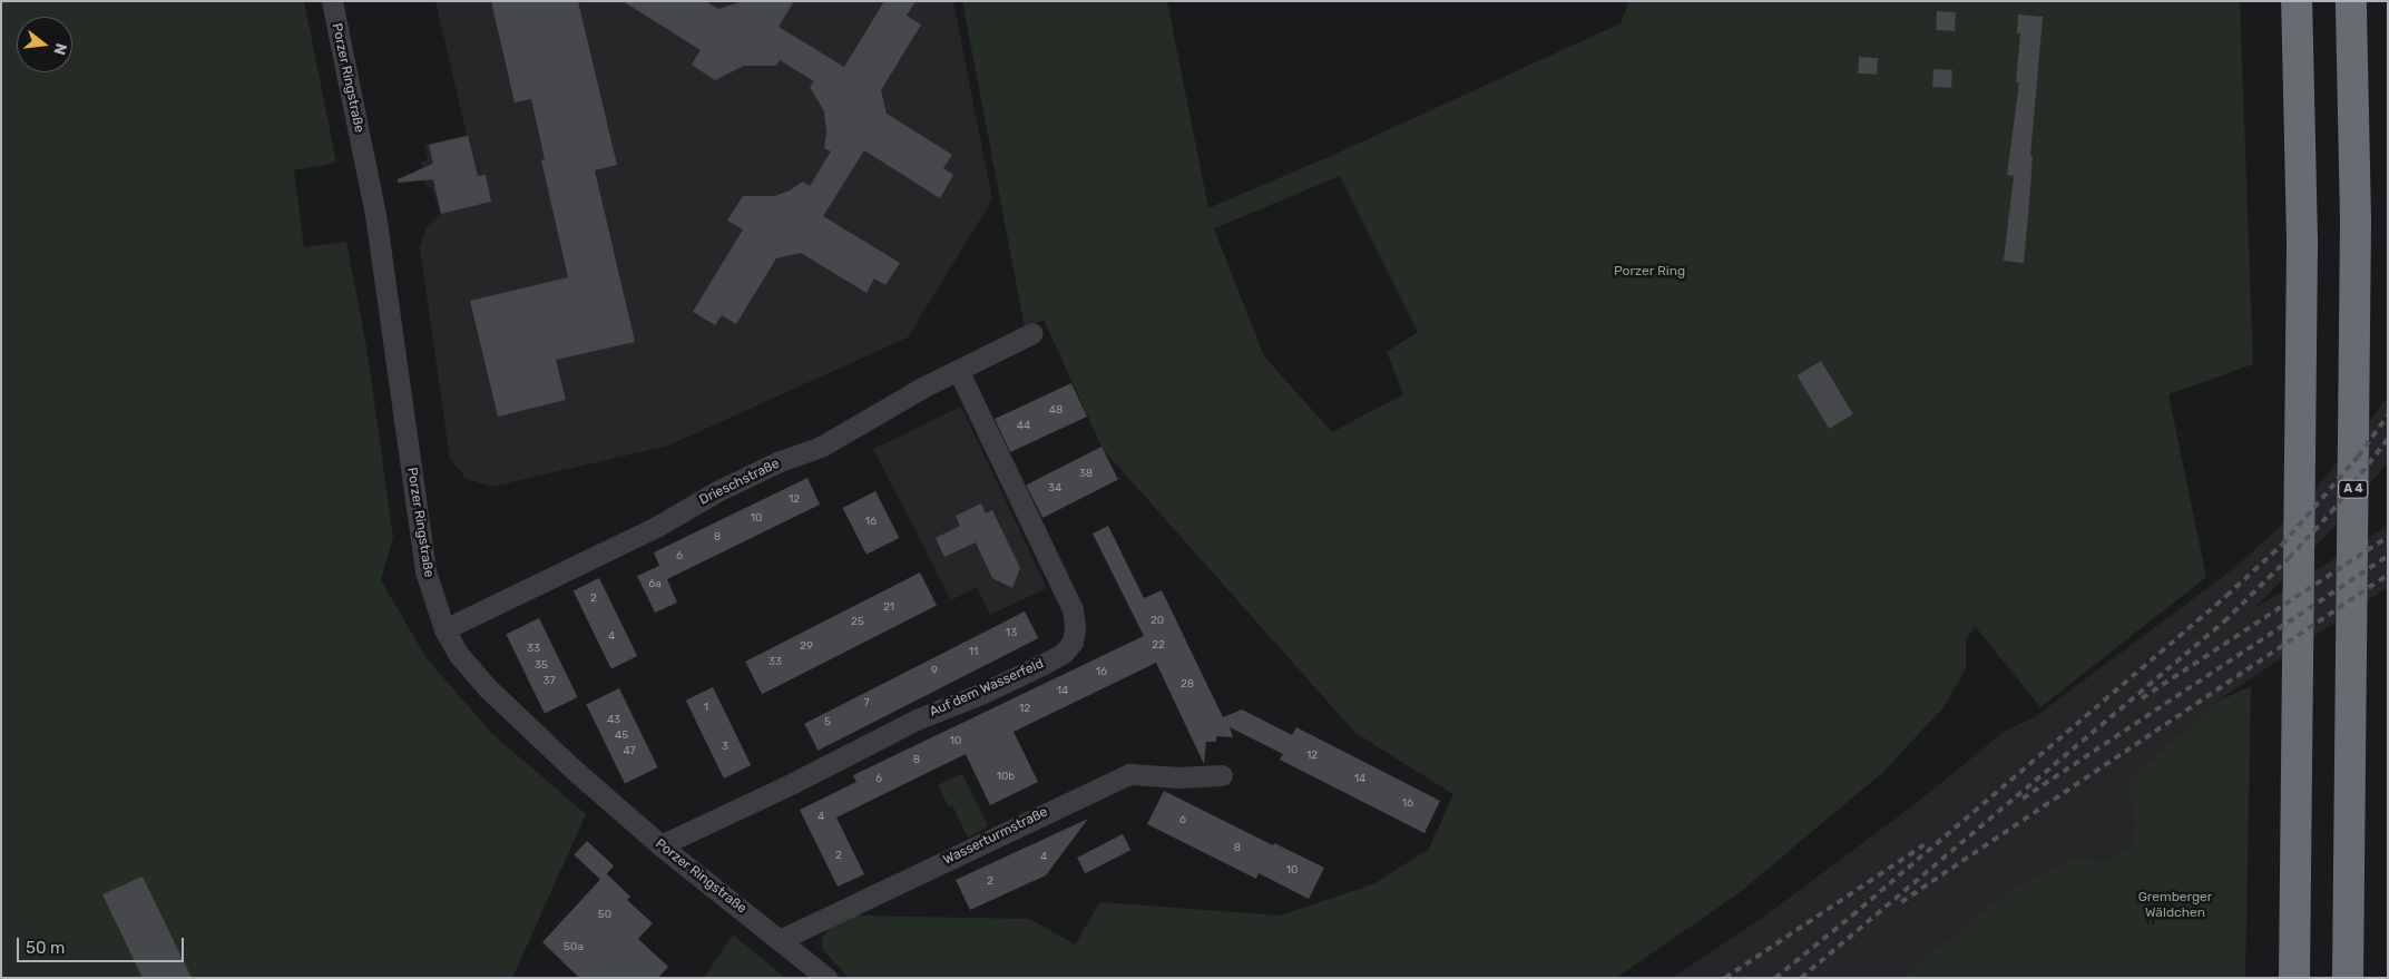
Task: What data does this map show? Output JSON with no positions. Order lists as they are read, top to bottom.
{
  "streets": {
    "highway": ["A 4"],
    "street": [
      "Porzer Ringstraße",
      "Drieschstraße",
      "Auf dem Wasserfeld",
      "Wasserturmstraße"
    ]
  },
  "crossings": [
    ["Porzer Ringstraße", "Drieschstraße"],
    ["Porzer Ringstraße", "Auf dem Wasserfeld"],
    ["Porzer Ringstraße", "Wasserturmstraße"],
    ["Drieschstraße", "Auf dem Wasserfeld"]
  ],
  "parks": ["Porzer Ring", "Gremberger Wäldchen"],
  "house_numbers": [
    "48",
    "44",
    "38",
    "34",
    "12",
    "10",
    "16",
    "8",
    "6",
    "6a",
    "2",
    "21",
    "20",
    "25",
    "13",
    "4",
    "22",
    "29",
    "33",
    "11",
    "33",
    "35",
    "9",
    "16",
    "37",
    "28",
    "14",
    "7",
    "1",
    "12",
    "43",
    "5",
    "45",
    "10",
    "3",
    "47",
    "12",
    "8",
    "10b",
    "6",
    "14",
    "16",
    "4",
    "6",
    "8",
    "2",
    "4",
    "10",
    "2",
    "50",
    "50a"
  ],
  "scale_bar": "50 m",
  "north": "right"
}
